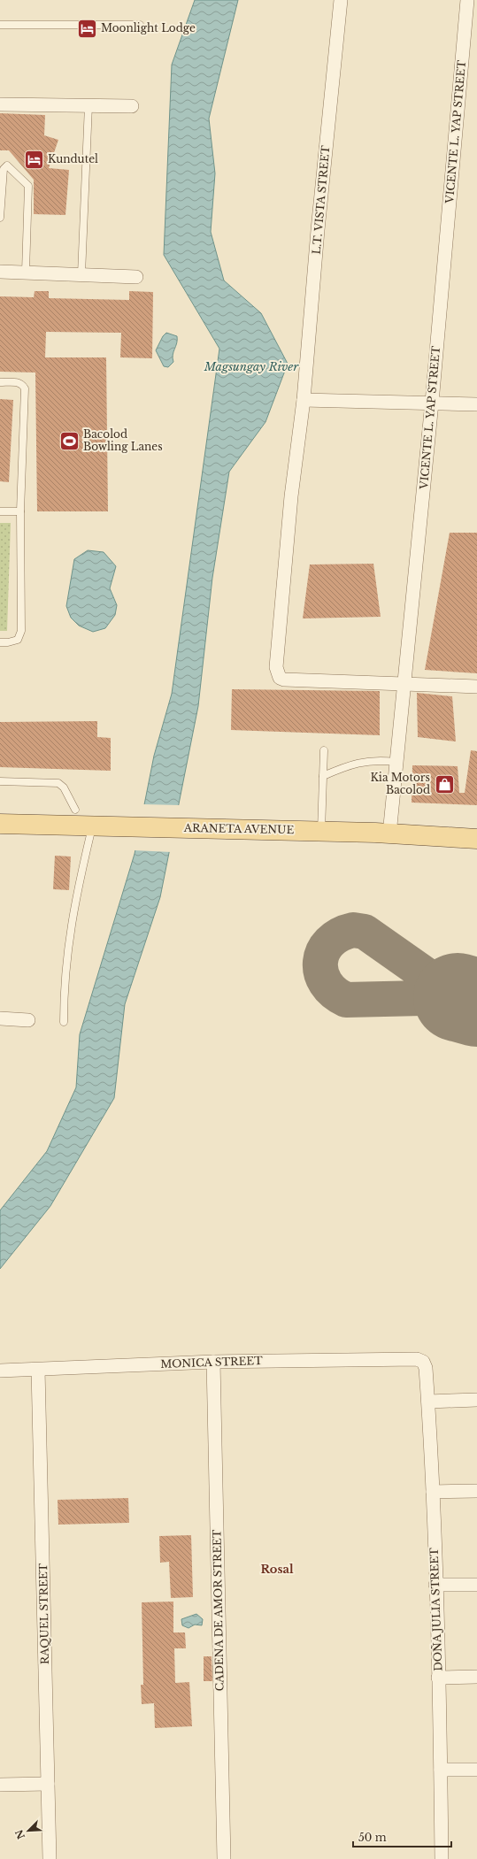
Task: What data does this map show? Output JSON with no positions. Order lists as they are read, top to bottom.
{
  "streets": {
    "main road": ["ARANETA AVENUE"],
    "street": [
      "VICENTE L. YAP STREET",
      "L.T. VISTA STREET",
      "MONICA STREET",
      "DOÑA JULIA STREET",
      "CADENA DE AMOR STREET",
      "RAQUEL STREET"
    ]
  },
  "crossings": [
    ["VICENTE L. YAP STREET", "L.T. VISTA STREET"],
    ["VICENTE L. YAP STREET", "ARANETA AVENUE"],
    ["MONICA STREET", "DOÑA JULIA STREET"],
    ["MONICA STREET", "CADENA DE AMOR STREET"],
    ["MONICA STREET", "RAQUEL STREET"]
  ],
  "districts": ["Rosal"],
  "water": ["Magsungay River"],
  "places": {
    "hotel": ["Moonlight Lodge", "Kundutel"],
    "sports": ["Bacolod Bowling Lanes"],
    "shop": ["Kia Motors Bacolod"]
  },
  "scale_bar": "50 m",
  "north": "bottom left"
}
